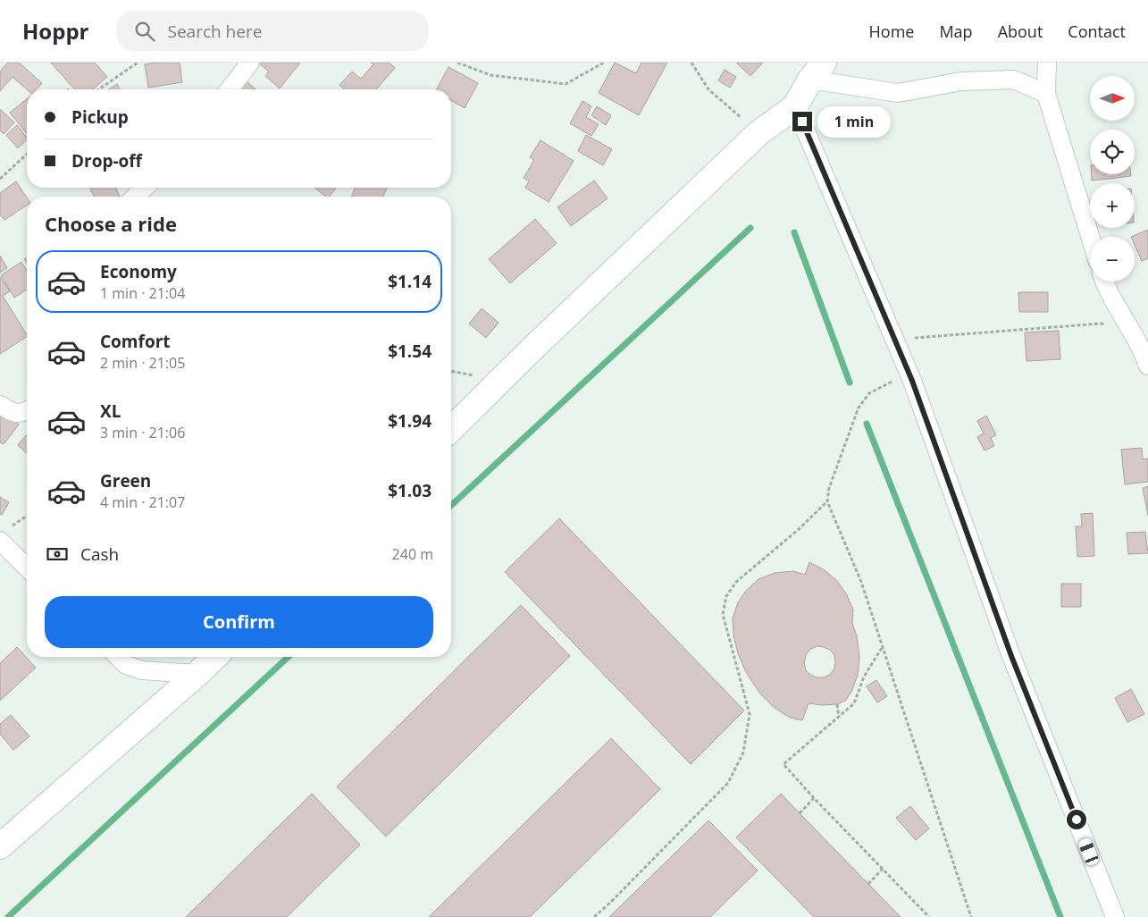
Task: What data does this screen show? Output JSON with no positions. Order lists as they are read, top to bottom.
{
  "north": "right",
  "page": {
    "header": "Hoppr",
    "search": "Search here",
    "nav": [
      "Home",
      "Map",
      "About",
      "Contact"
    ],
    "map_buttons": ["+", "−"],
    "banner": ["Pickup", "Drop-off"],
    "bubble": "1 min",
    "heading": "Choose a ride",
    "list": [
      {
        "name": "Economy",
        "note": "1 min · 21:04",
        "value": "$1.14"
      },
      {
        "name": "Comfort",
        "note": "2 min · 21:05",
        "value": "$1.54"
      },
      {
        "name": "XL",
        "note": "3 min · 21:06",
        "value": "$1.94"
      },
      {
        "name": "Green",
        "note": "4 min · 21:07",
        "value": "$1.03"
      }
    ],
    "pay": ["Cash", "240 m"],
    "buttons": "Confirm"
  }
}
